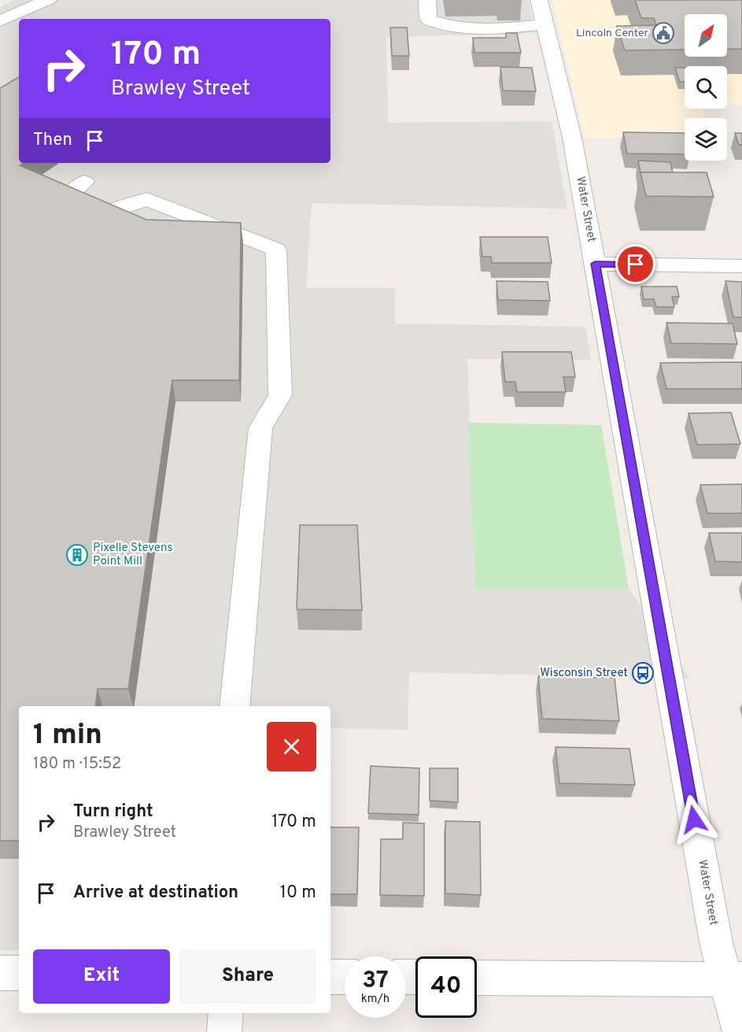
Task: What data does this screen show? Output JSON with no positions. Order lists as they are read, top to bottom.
{
  "streets": {
    "street": ["Water Street"]
  },
  "places": {
    "public building": ["Lincoln Center"],
    "building": ["Pixelle Stevens Point Mill"],
    "bus stop": ["Wisconsin Street"]
  },
  "north": "top right",
  "page": {
    "turn": ["170 m", "Brawley Street"],
    "then": "Then",
    "heading": ["1 min", "180 m · 15:52"],
    "list": [
      {
        "name": "Turn right",
        "note": "Brawley Street",
        "value": "170 m"
      },
      {
        "name": "Arrive at destination",
        "value": "10 m"
      }
    ],
    "buttons": ["Exit", "Share"],
    "speed": "37 km/h",
    "limit": "40"
  }
}
